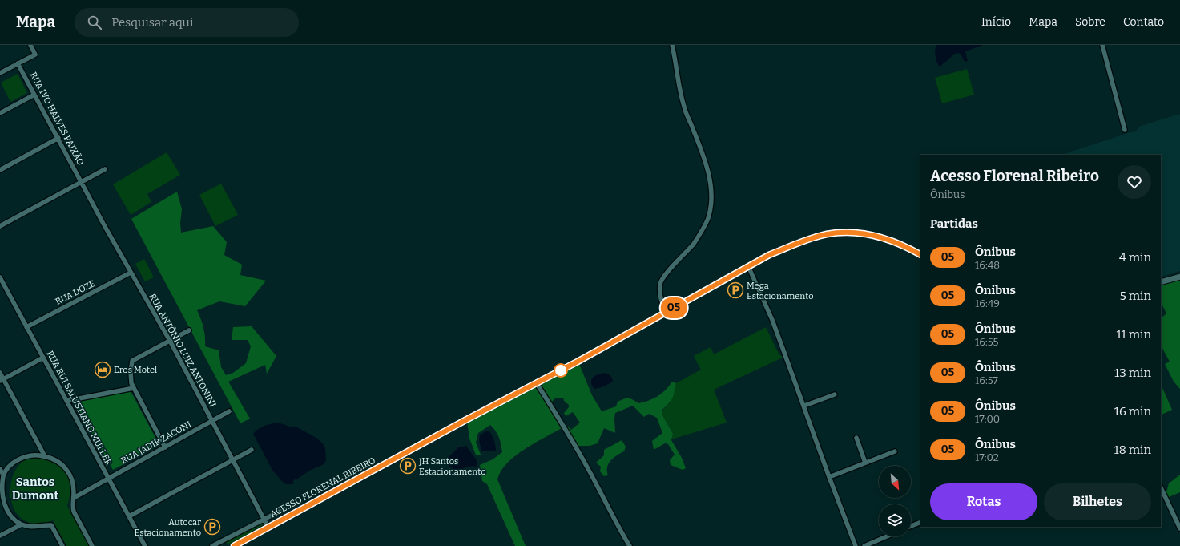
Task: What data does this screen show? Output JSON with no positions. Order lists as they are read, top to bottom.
{
  "streets": {
    "street": [
      "RUA IVO HALVES PAIXÃO",
      "RUA DOZE",
      "RUA ANTÔNIO LUIZ ANTONINI",
      "RUA RUI SALUSTIANO MULLER",
      "RUA JADIR ZACONI",
      "ACESSO FLORENAL RIBEIRO"
    ]
  },
  "crossings": [
    ["RUA IVO HALVES PAIXÃO", "RUA ANTÔNIO LUIZ ANTONINI"],
    ["RUA DOZE", "RUA ANTÔNIO LUIZ ANTONINI"],
    ["RUA DOZE", "RUA RUI SALUSTIANO MULLER"],
    ["RUA ANTÔNIO LUIZ ANTONINI", "RUA JADIR ZACONI"],
    ["RUA ANTÔNIO LUIZ ANTONINI", "ACESSO FLORENAL RIBEIRO"],
    ["RUA RUI SALUSTIANO MULLER", "RUA JADIR ZACONI"]
  ],
  "districts": ["Santos Dumont"],
  "places": {
    "parking": ["Mega Estacionamento", "JH Santos Estacionamento", "Autocar Estacionamento"],
    "hotel": ["Eros Motel"]
  },
  "lines": ["bus line 05"],
  "north": "bottom right",
  "page": {
    "header": "Mapa",
    "search": "Pesquisar aqui",
    "nav": [
      "Início",
      "Mapa",
      "Sobre",
      "Contato"
    ],
    "on_map": "05",
    "heading": [
      ["Acesso Florenal Ribeiro", "Ônibus"],
      "Partidas"
    ],
    "list": [
      {
        "mark": "05",
        "name": "Ônibus",
        "note": "16:48",
        "value": "4 min"
      },
      {
        "mark": "05",
        "name": "Ônibus",
        "note": "16:49",
        "value": "5 min"
      },
      {
        "mark": "05",
        "name": "Ônibus",
        "note": "16:55",
        "value": "11 min"
      },
      {
        "mark": "05",
        "name": "Ônibus",
        "note": "16:57",
        "value": "13 min"
      },
      {
        "mark": "05",
        "name": "Ônibus",
        "note": "17:00",
        "value": "16 min"
      },
      {
        "mark": "05",
        "name": "Ônibus",
        "note": "17:02",
        "value": "18 min"
      }
    ],
    "buttons": ["Rotas", "Bilhetes"]
  }
}
